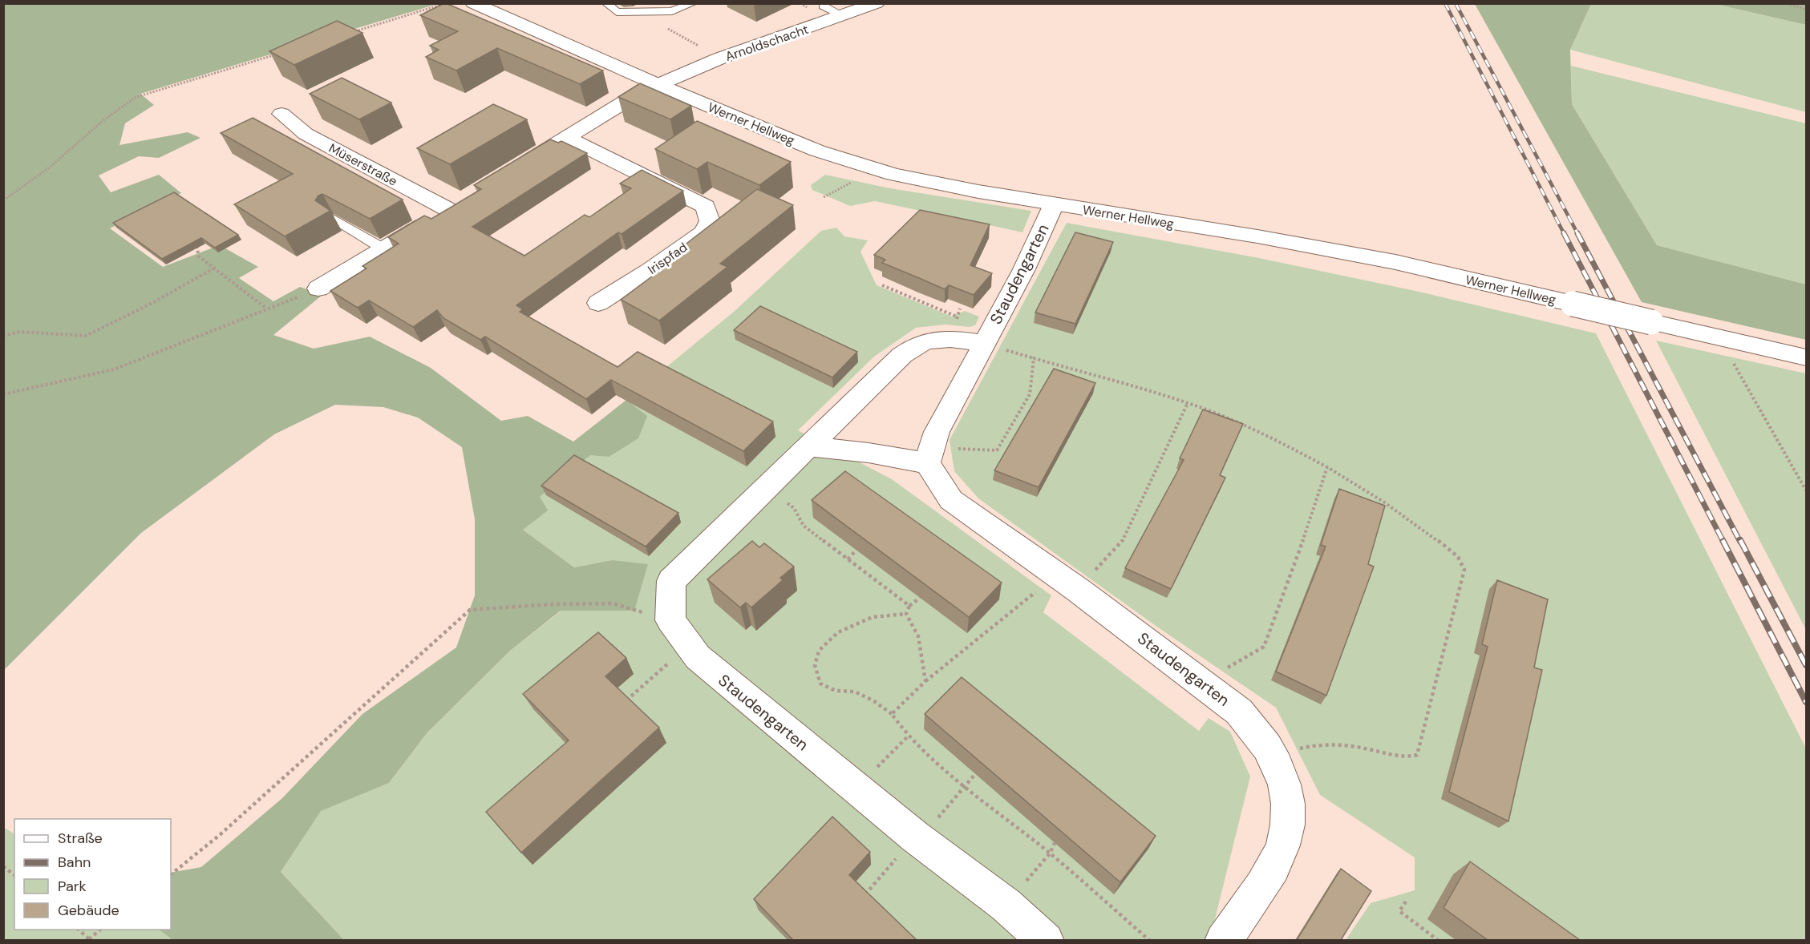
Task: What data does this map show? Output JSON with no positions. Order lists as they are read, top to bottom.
{
  "streets": {
    "street": [
      "Arnoldschacht",
      "Werner Hellweg",
      "Müserstraße",
      "Irispfad",
      "Staudengarten"
    ]
  },
  "crossings": [
    ["Arnoldschacht", "Werner Hellweg"],
    ["Werner Hellweg", "Staudengarten"]
  ],
  "legend": [
    "Straße",
    "Bahn",
    "Park",
    "Gebäude"
  ]
}
